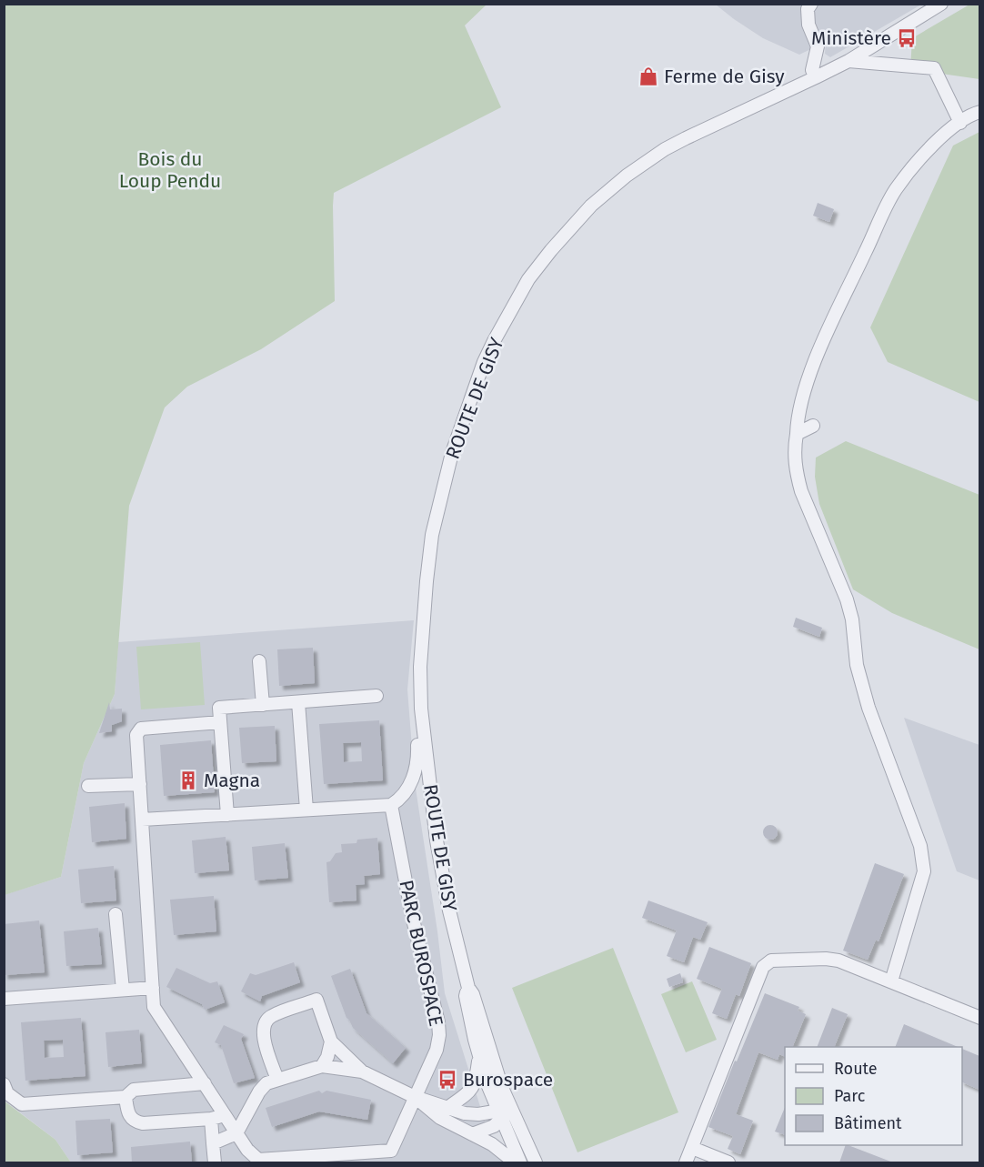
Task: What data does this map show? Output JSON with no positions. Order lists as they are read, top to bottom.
{
  "streets": {
    "street": ["ROUTE DE GISY", "PARC BUROSPACE"]
  },
  "parks": ["Bois du Loup Pendu"],
  "places": {
    "bus stop": ["Ministère", "Burospace"],
    "shop": ["Ferme de Gisy"],
    "building": ["Magna"]
  },
  "legend": ["Route", "Parc", "Bâtiment"]
}
